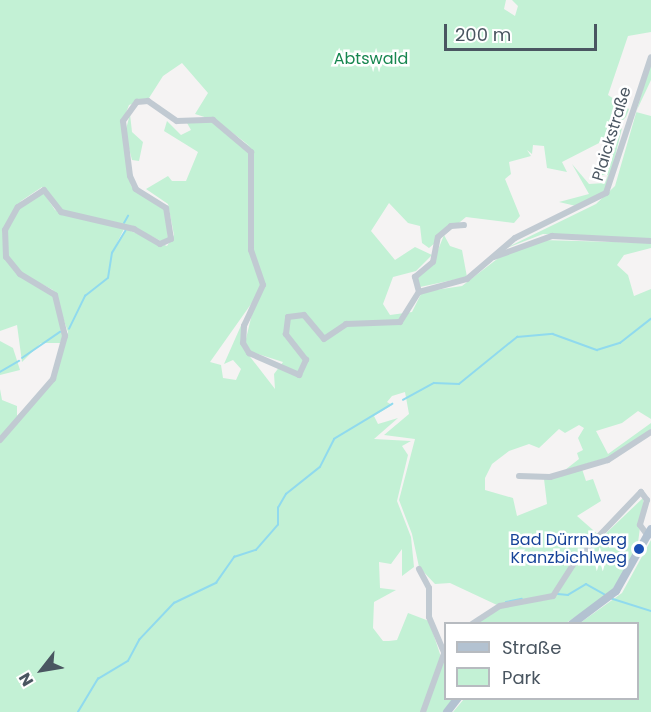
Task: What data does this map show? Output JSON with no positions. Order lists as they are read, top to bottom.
{
  "streets": {
    "street": ["Plaickstraße"]
  },
  "parks": ["Abtswald"],
  "places": ["Bad Dürrnberg Kranzbichlweg"],
  "legend": ["Straße", "Park"],
  "scale_bar": "200 m",
  "north": "bottom left"
}
